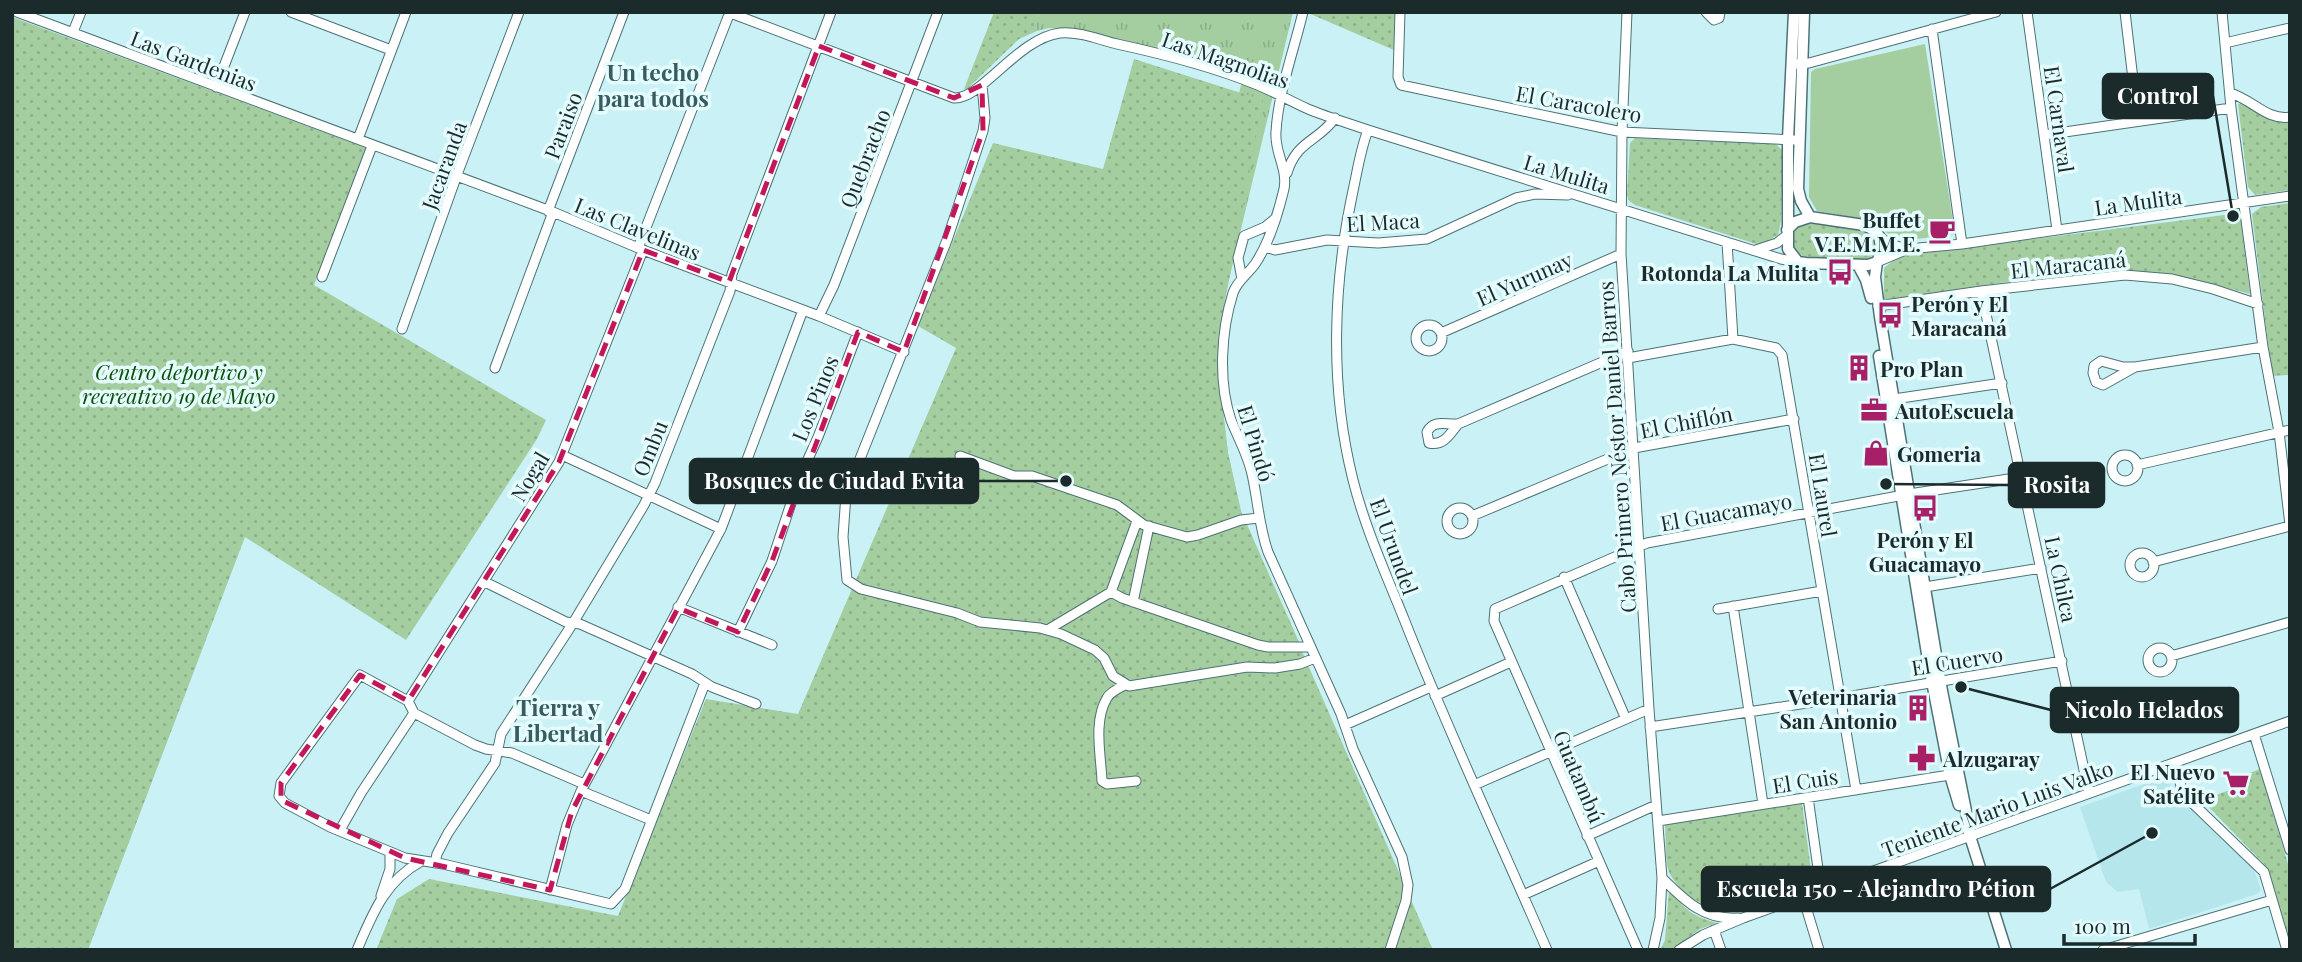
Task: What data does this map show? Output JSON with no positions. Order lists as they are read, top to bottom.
{
  "streets": {
    "street": [
      "Las Magnolias",
      "Las Gardenias",
      "El Caracolero",
      "El Carnaval",
      "Paraiso",
      "Quebracho",
      "Jacaranda",
      "La Mulita",
      "El Maca",
      "Las Clavelinas",
      "El Maracaná",
      "El Yurunay",
      "Los Pinos",
      "El Chiflón",
      "El Pindó",
      "Cabo Primero Néstor Daniel Barros",
      "Ombu",
      "Nogal",
      "El Laurel",
      "El Guacamayo",
      "El Urundel",
      "La Chilca",
      "El Cuervo",
      "Guatambú",
      "El Cuis",
      "Teniente Mario Luis Valko"
    ]
  },
  "crossings": [
    ["Las Magnolias", "Quebracho"],
    ["Las Magnolias", "La Mulita"],
    ["Las Magnolias", "El Pindó"],
    ["Las Magnolias", "Ombu"],
    ["Las Magnolias", "Nogal"],
    ["Las Magnolias", "El Urundel"],
    ["Las Gardenias", "Las Clavelinas"],
    ["El Caracolero", "Cabo Primero Néstor Daniel Barros"],
    ["El Carnaval", "La Mulita"],
    ["Paraiso", "Las Clavelinas"],
    ["Quebracho", "Las Clavelinas"],
    ["Jacaranda", "Las Clavelinas"],
    ["La Mulita", "El Maca"],
    ["La Mulita", "Cabo Primero Néstor Daniel Barros"],
    ["La Mulita", "El Urundel"],
    ["El Maca", "El Pindó"],
    ["El Maca", "El Urundel"],
    ["Las Clavelinas", "Los Pinos"],
    ["Las Clavelinas", "Ombu"],
    ["Las Clavelinas", "Nogal"],
    ["El Maracaná", "La Chilca"],
    ["El Yurunay", "Cabo Primero Néstor Daniel Barros"],
    ["El Chiflón", "Cabo Primero Néstor Daniel Barros"],
    ["El Chiflón", "El Laurel"],
    ["Cabo Primero Néstor Daniel Barros", "El Guacamayo"],
    ["Cabo Primero Néstor Daniel Barros", "El Cuervo"],
    ["Cabo Primero Néstor Daniel Barros", "El Cuis"],
    ["El Laurel", "El Guacamayo"],
    ["El Laurel", "El Cuervo"],
    ["El Laurel", "El Cuis"],
    ["El Guacamayo", "La Chilca"],
    ["El Guacamayo", "Guatambú"],
    ["La Chilca", "El Cuervo"],
    ["La Chilca", "Teniente Mario Luis Valko"]
  ],
  "districts": ["Un techo para todos", "Tierra y Libertad"],
  "parks": ["Centro deportivo y recreativo 19 de Mayo"],
  "places": {
    "other": [
      "Control",
      "Bosques de Ciudad Evita",
      "Rosita",
      "Nicolo Helados",
      "Escuela 150 - Alejandro Pétion"
    ],
    "cafe": ["Buffet V.E.M.M.E."],
    "bus stop": ["Rotonda La Mulita", "Perón y El Maracaná", "Perón y El Guacamayo"],
    "building": ["Pro Plan", "Veterinaria San Antonio"],
    "office": ["AutoEscuela"],
    "shop": ["Gomeria"],
    "pharmacy": ["Alzugaray"],
    "supermarket": ["El Nuevo Satélite"]
  },
  "scale_bar": "100 m"
}
